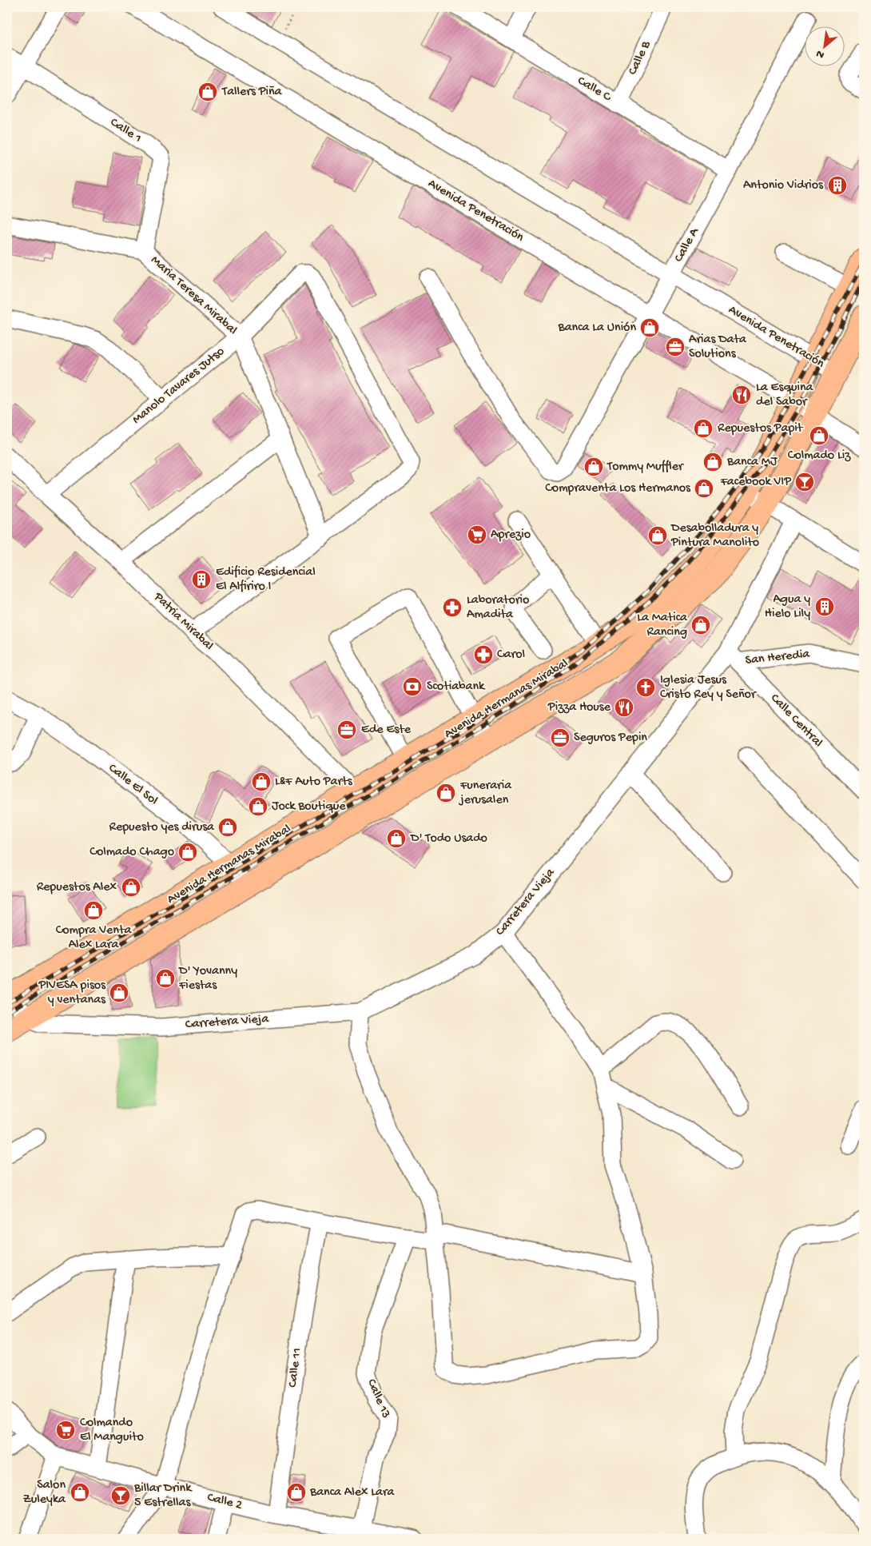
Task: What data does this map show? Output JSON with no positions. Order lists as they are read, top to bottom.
{
  "streets": {
    "main road": ["Avenida Hermanas Mirabal"],
    "street": [
      "Calle B",
      "Calle C",
      "Calle 1",
      "Avenida Penetración",
      "Calle A",
      "Maria Teresa Mirabal",
      "Manolo Tavares Jutso",
      "Patria Mirabal",
      "San Heredia",
      "Calle Central",
      "Calle El Sol",
      "Carretera Vieja",
      "Calle 11",
      "Calle 13",
      "Calle 2"
    ]
  },
  "crossings": [
    ["Calle B", "Calle C"],
    ["Calle C", "Calle A"],
    ["Calle 1", "Maria Teresa Mirabal"],
    ["Avenida Penetración", "Calle A"],
    ["Avenida Penetración", "Avenida Hermanas Mirabal"],
    ["Maria Teresa Mirabal", "Manolo Tavares Jutso"],
    ["Manolo Tavares Jutso", "Patria Mirabal"],
    ["Patria Mirabal", "Avenida Hermanas Mirabal"],
    ["San Heredia", "Calle Central"],
    ["San Heredia", "Carretera Vieja"],
    ["Avenida Hermanas Mirabal", "Calle El Sol"],
    ["Avenida Hermanas Mirabal", "Carretera Vieja"],
    ["Calle Central", "Carretera Vieja"],
    ["Calle 11", "Calle 2"],
    ["Calle 13", "Calle 2"]
  ],
  "places": {
    "shop": [
      "Tallers Piña",
      "Banca La Unión",
      "Repuestos Papit",
      "Colmado Liz",
      "Banca MJ",
      "Tommy Muffler",
      "Compraventa Los Hermanos",
      "Desabolladura y Pintura Manolito",
      "La Matica Rancing",
      "L&F Auto Parts",
      "Funeraria jerusalen",
      "Jock Boutique",
      "Repuesto yes dirusa",
      "D' Todo Usado",
      "Colmado Chago",
      "Repuestos Alex",
      "Compra Venta Alex Lara",
      "D' Yovanny Fiestas",
      "PIVESA pisos y ventanas",
      "Salon Zuleyka",
      "Banca Alex Lara"
    ],
    "building": ["Antonio Vidrios", "Edificio Residencial El Alfiriro I", "Agua y Hielo Lily"],
    "office": ["Arias Data Solutions", "Ede Este", "Seguros Pepin"],
    "restaurant": ["La Esquina del Sabor", "Pizza House"],
    "bar": ["Facebook VIP", "Billar Drink 5 Estrellas"],
    "supermarket": ["Aprezio", "Colmando El Manguito"],
    "pharmacy": ["Laboratorio Amadita", "Carol"],
    "bank": ["Scotiabank"],
    "church": ["Iglesia Jesus Cristo Rey y Señor"]
  },
  "north": "bottom left"
}
